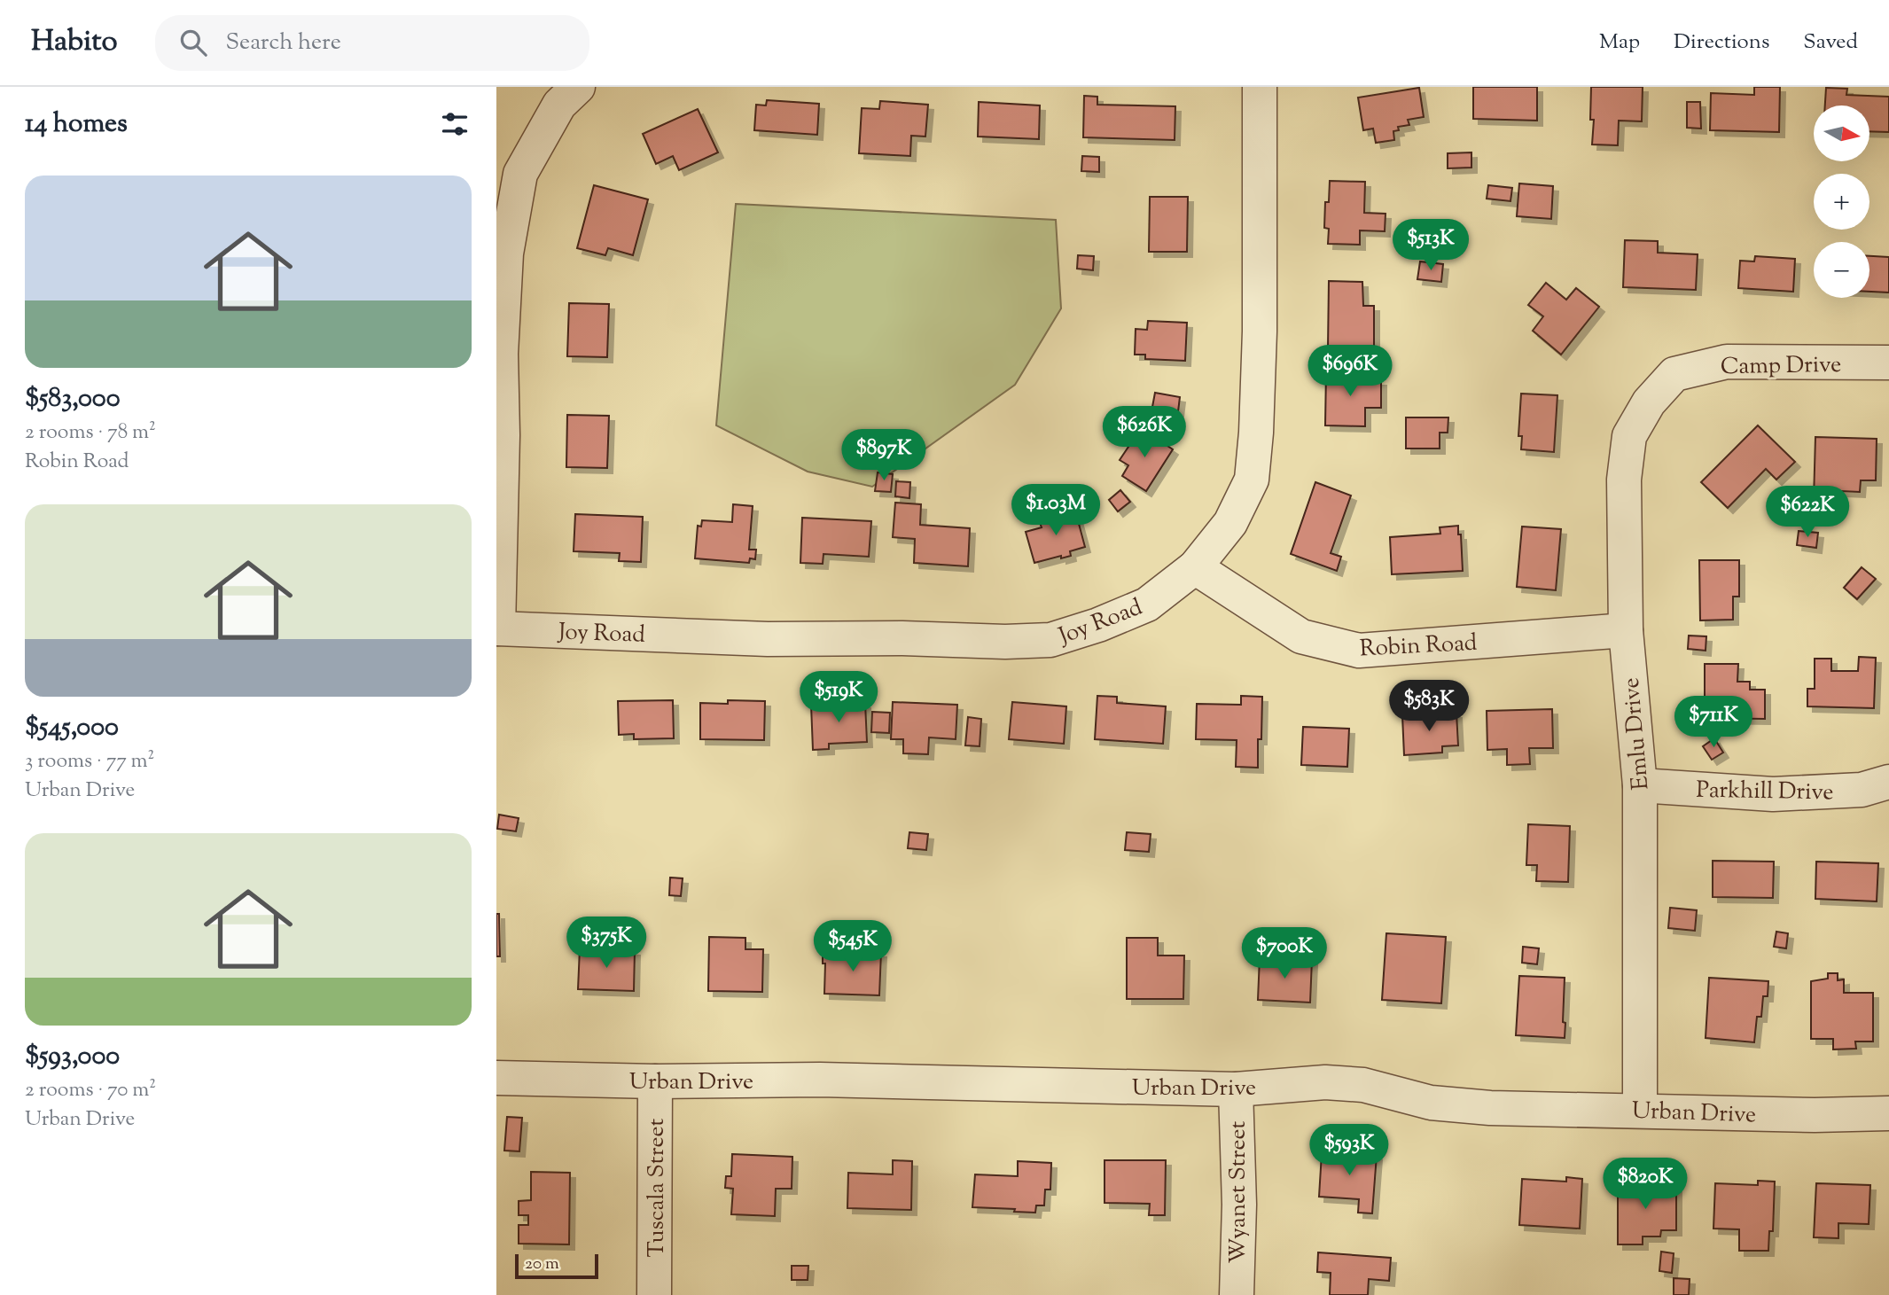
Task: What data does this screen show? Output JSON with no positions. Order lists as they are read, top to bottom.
{
  "streets": {
    "street": [
      "Camp Drive",
      "Joy Road",
      "Robin Road",
      "Emlu Drive",
      "Parkhill Drive",
      "Urban Drive",
      "Tuscala Street",
      "Wyanet Street"
    ]
  },
  "crossings": [
    ["Camp Drive", "Emlu Drive"],
    ["Joy Road", "Robin Road"],
    ["Robin Road", "Emlu Drive"],
    ["Emlu Drive", "Parkhill Drive"],
    ["Emlu Drive", "Urban Drive"],
    ["Urban Drive", "Tuscala Street"],
    ["Urban Drive", "Wyanet Street"]
  ],
  "scale_bar": "20 m",
  "north": "right",
  "page": {
    "header": "Habito",
    "search": "Search here",
    "nav": ["Map", "Directions", "Saved"],
    "heading": "14 homes",
    "map_buttons": ["+", "−"],
    "list": [
      {
        "name": "$583,000",
        "note": "2 rooms · 78 m² · Robin Road"
      },
      {
        "name": "$545,000",
        "note": "3 rooms · 77 m² · Urban Drive"
      },
      {
        "name": "$593,000",
        "note": "2 rooms · 70 m² · Urban Drive"
      }
    ],
    "price": [
      "$513K",
      "$696K",
      "$626K",
      "$897K",
      "$1.03M",
      "$622K",
      "$519K",
      "$583K",
      "$711K",
      "$375K",
      "$545K",
      "$700K",
      "$593K",
      "$820K"
    ],
    "scale": "20 m"
  }
}
